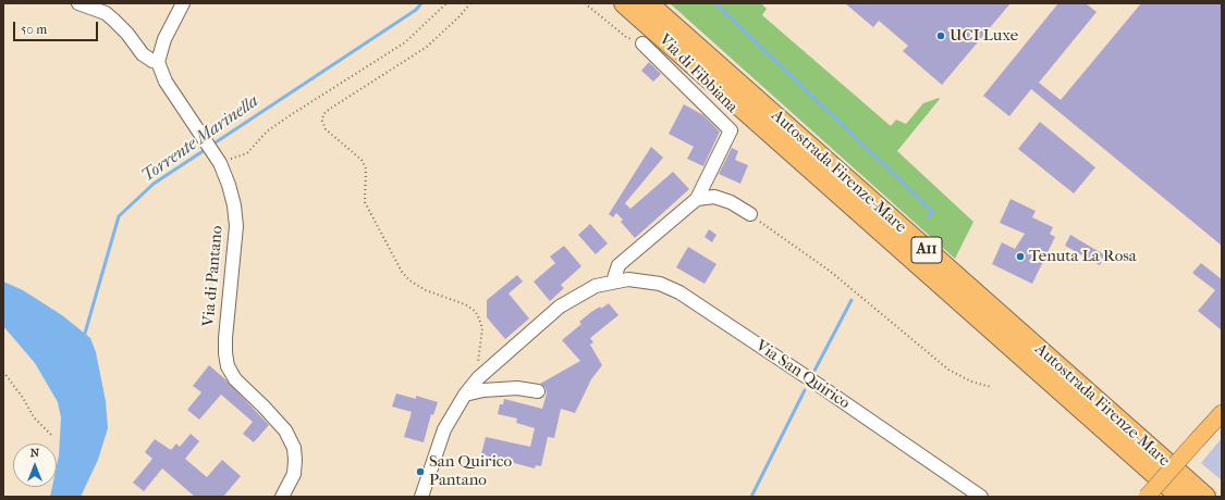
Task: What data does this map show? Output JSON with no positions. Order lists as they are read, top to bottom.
{
  "streets": {
    "highway": ["Autostrada Firenze-Mare", "A11"],
    "street": ["Via di Fibbiana", "Via di Pantano", "Via San Quirico"]
  },
  "water": ["Torrente Marinella"],
  "places": ["UCI Luxe", "Tenuta La Rosa", "San Quirico Pantano"],
  "scale_bar": "50 m",
  "north": "top"
}
